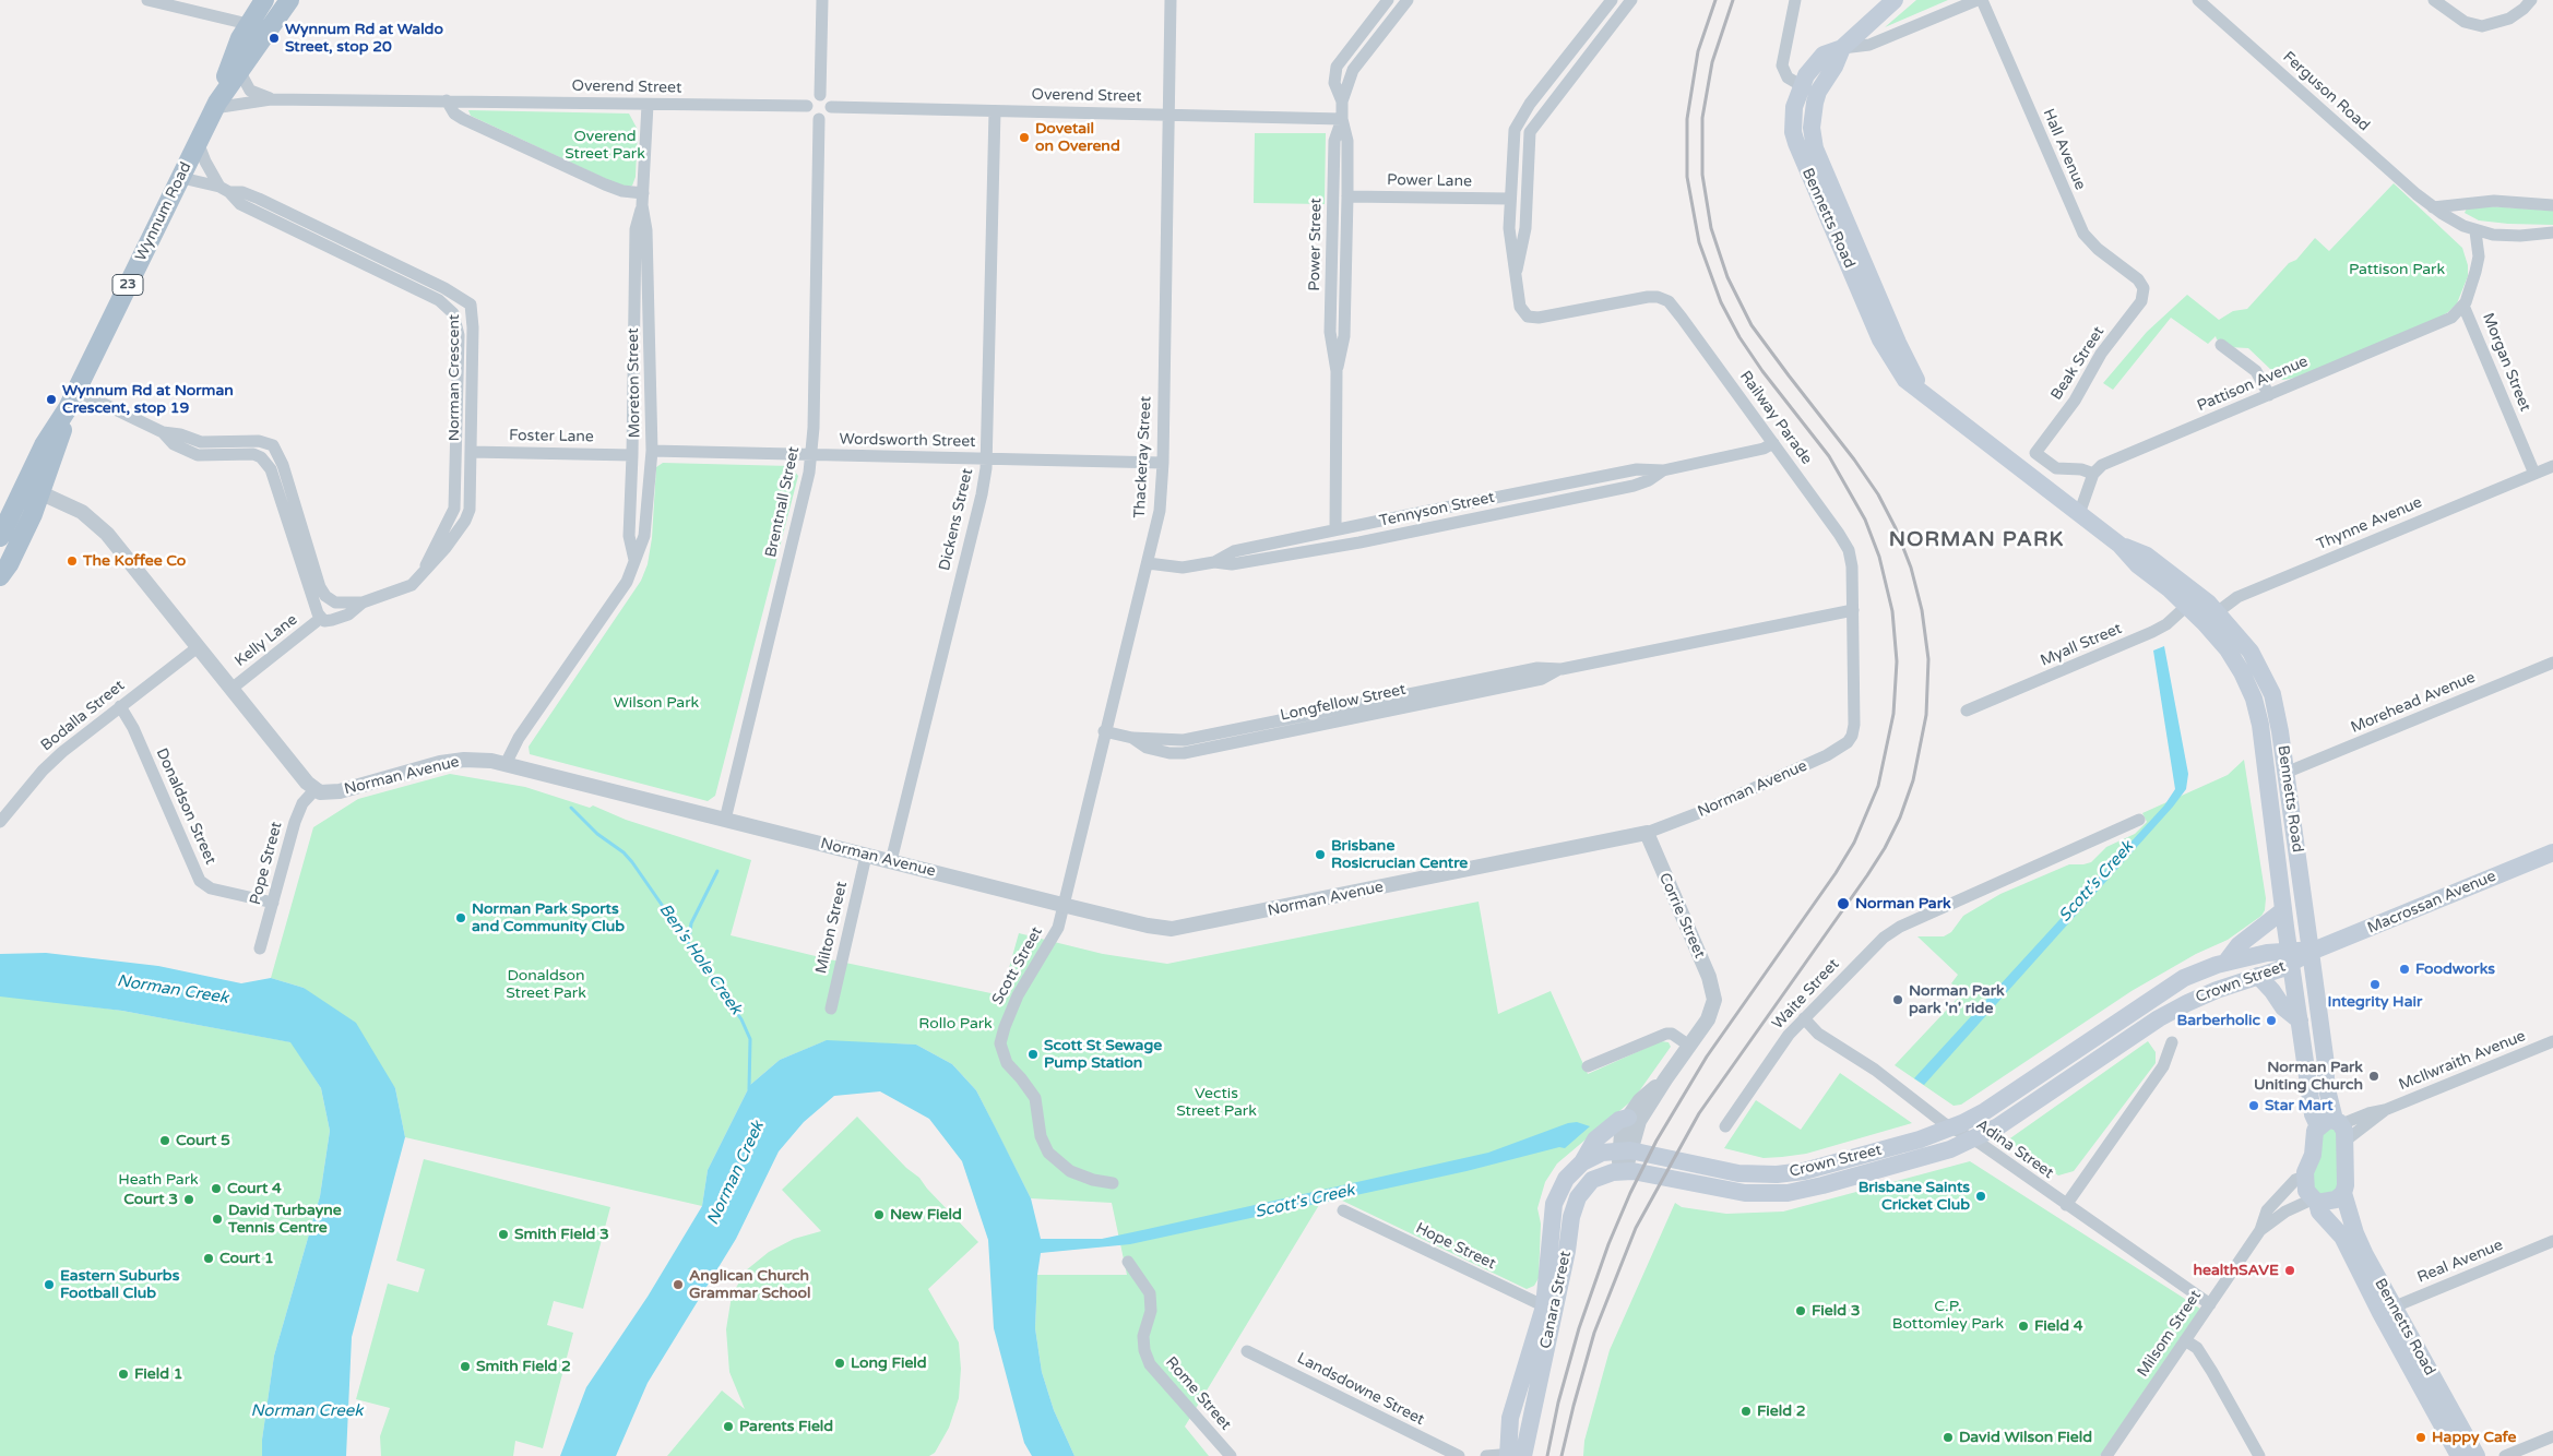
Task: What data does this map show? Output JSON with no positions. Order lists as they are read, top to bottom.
{
  "streets": {
    "main road": [
      "Wynnum Road",
      "Bennetts Road",
      "23",
      "Macrossan Avenue",
      "Crown Street",
      "Canara Street"
    ],
    "street": [
      "Overend Street",
      "Ferguson Road",
      "Hall Avenue",
      "Power Lane",
      "Power Street",
      "Morgan Street",
      "Beak Street",
      "Norman Crescent",
      "Moreton Street",
      "Pattison Avenue",
      "Railway Parade",
      "Foster Lane",
      "Wordsworth Street",
      "Thackeray Street",
      "Brentnall Street",
      "Tennyson Street",
      "Dickens Street",
      "Thynne Avenue",
      "Kelly Lane",
      "Myall Street",
      "Longfellow Street",
      "Morehead Avenue",
      "Bodalla Street",
      "Norman Avenue",
      "Donaldson Street",
      "Pope Street",
      "Corrie Street",
      "Milton Street",
      "Scott Street",
      "Waite Street",
      "McIlwraith Avenue",
      "Adina Street",
      "Hope Street",
      "Real Avenue",
      "Milsom Street",
      "Landsdowne Street",
      "Rome Street"
    ]
  },
  "crossings": [
    ["Overend Street", "Wynnum Road"],
    ["Overend Street", "Power Street"],
    ["Overend Street", "Moreton Street"],
    ["Overend Street", "Thackeray Street"],
    ["Overend Street", "Brentnall Street"],
    ["Overend Street", "Dickens Street"],
    ["Ferguson Road", "Morgan Street"],
    ["Hall Avenue", "Beak Street"],
    ["Power Lane", "Power Street"],
    ["Power Lane", "Railway Parade"],
    ["Wynnum Road", "Norman Crescent"],
    ["Bennetts Road", "Thynne Avenue"],
    ["Bennetts Road", "Myall Street"],
    ["Bennetts Road", "Morehead Avenue"],
    ["Bennetts Road", "Macrossan Avenue"],
    ["Bennetts Road", "Crown Street"],
    ["Bennetts Road", "McIlwraith Avenue"],
    ["Bennetts Road", "Real Avenue"],
    ["Bennetts Road", "Milsom Street"],
    ["Power Street", "Tennyson Street"],
    ["Morgan Street", "Pattison Avenue"],
    ["Morgan Street", "Thynne Avenue"],
    ["Beak Street", "Pattison Avenue"],
    ["Norman Crescent", "Foster Lane"],
    ["Norman Crescent", "Kelly Lane"],
    ["Moreton Street", "Foster Lane"],
    ["Moreton Street", "Wordsworth Street"],
    ["Moreton Street", "Norman Avenue"],
    ["Railway Parade", "Tennyson Street"],
    ["Railway Parade", "Longfellow Street"],
    ["Railway Parade", "Norman Avenue"],
    ["Wordsworth Street", "Thackeray Street"],
    ["Wordsworth Street", "Brentnall Street"],
    ["Wordsworth Street", "Dickens Street"],
    ["Thackeray Street", "Tennyson Street"],
    ["Thackeray Street", "Longfellow Street"],
    ["Thackeray Street", "Norman Avenue"],
    ["Thackeray Street", "Scott Street"],
    ["Brentnall Street", "Norman Avenue"],
    ["Dickens Street", "Norman Avenue"],
    ["Bodalla Street", "Donaldson Street"],
    ["Norman Avenue", "Pope Street"],
    ["Norman Avenue", "Corrie Street"],
    ["Norman Avenue", "Milton Street"],
    ["Norman Avenue", "Scott Street"],
    ["Donaldson Street", "Pope Street"],
    ["Macrossan Avenue", "Crown Street"],
    ["Crown Street", "Adina Street"],
    ["Crown Street", "Canara Street"],
    ["Waite Street", "Adina Street"],
    ["Adina Street", "Milsom Street"],
    ["Hope Street", "Canara Street"]
  ],
  "districts": ["NORMAN PARK"],
  "water": ["Scott's Creek", "Ben's Hole Creek", "Norman Creek"],
  "parks": [
    "Overend Street Park",
    "Pattison Park",
    "Wilson Park",
    "Donaldson Street Park",
    "Rollo Park",
    "Vectis Street Park",
    "Heath Park",
    "C.P. Bottomley Park"
  ],
  "places": [
    "Wynnum Rd at Waldo Street, stop 20",
    "Dovetail on Overend",
    "Wynnum Rd at Norman Crescent, stop 19",
    "The Koffee Co",
    "Brisbane Rosicrucian Centre",
    "Norman Park",
    "Norman Park Sports and Community Club",
    "Foodworks",
    "Integrity Hair",
    "Norman Park park 'n' ride",
    "Barberholic",
    "Scott St Sewage Pump Station",
    "Norman Park Uniting Church",
    "Star Mart",
    "Court 5",
    "Court 4",
    "Brisbane Saints Cricket Club",
    "Court 3",
    "New Field",
    "David Turbayne Tennis Centre",
    "Smith Field 3",
    "Court 1",
    "healthSAVE",
    "Eastern Suburbs Football Club",
    "Anglican Church Grammar School",
    "Field 3",
    "Field 4",
    "Long Field",
    "Smith Field 2",
    "Field 1",
    "Field 2",
    "Parents Field",
    "David Wilson Field",
    "Happy Cafe"
  ]
}
